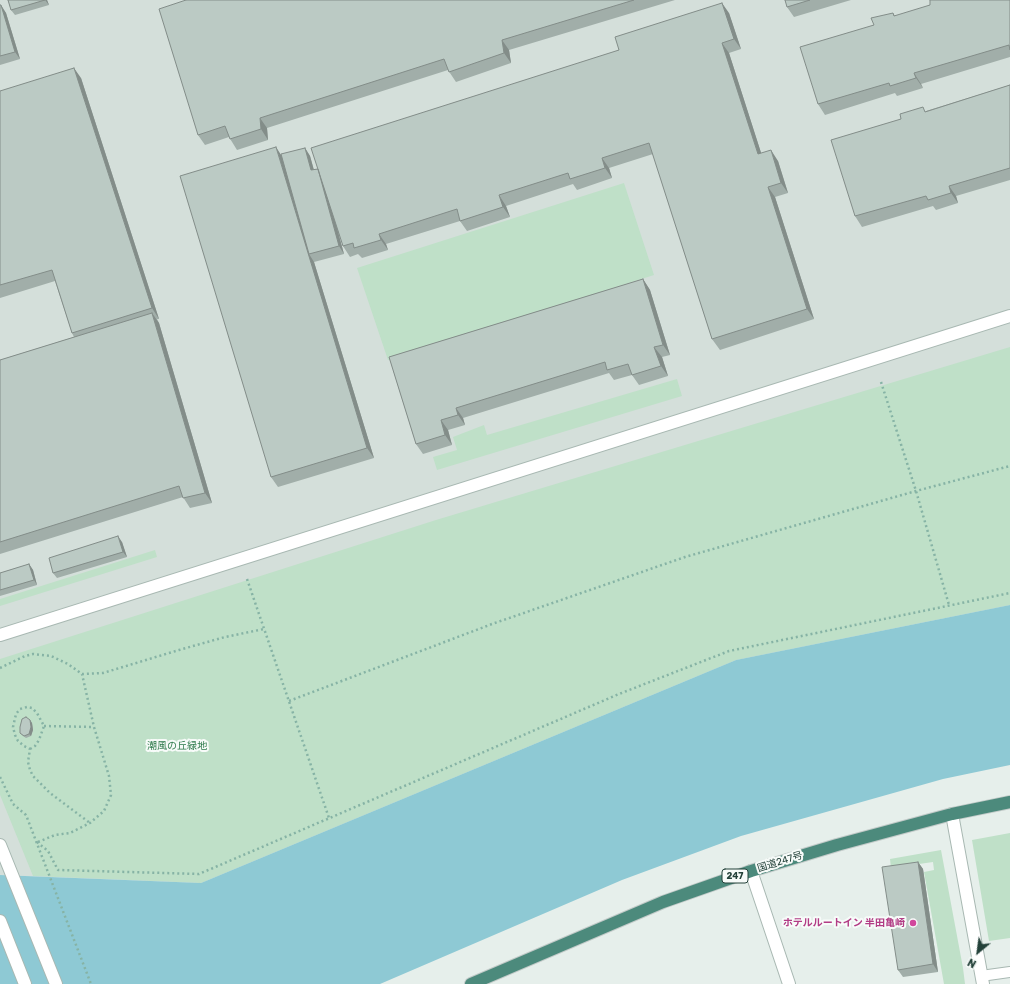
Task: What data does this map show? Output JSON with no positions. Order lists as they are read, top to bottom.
{
  "streets": {
    "highway": ["国道247号", "247"]
  },
  "parks": ["潮風の丘緑地"],
  "places": ["ホテルルートイン 半田亀崎"],
  "north": "bottom left"
}
